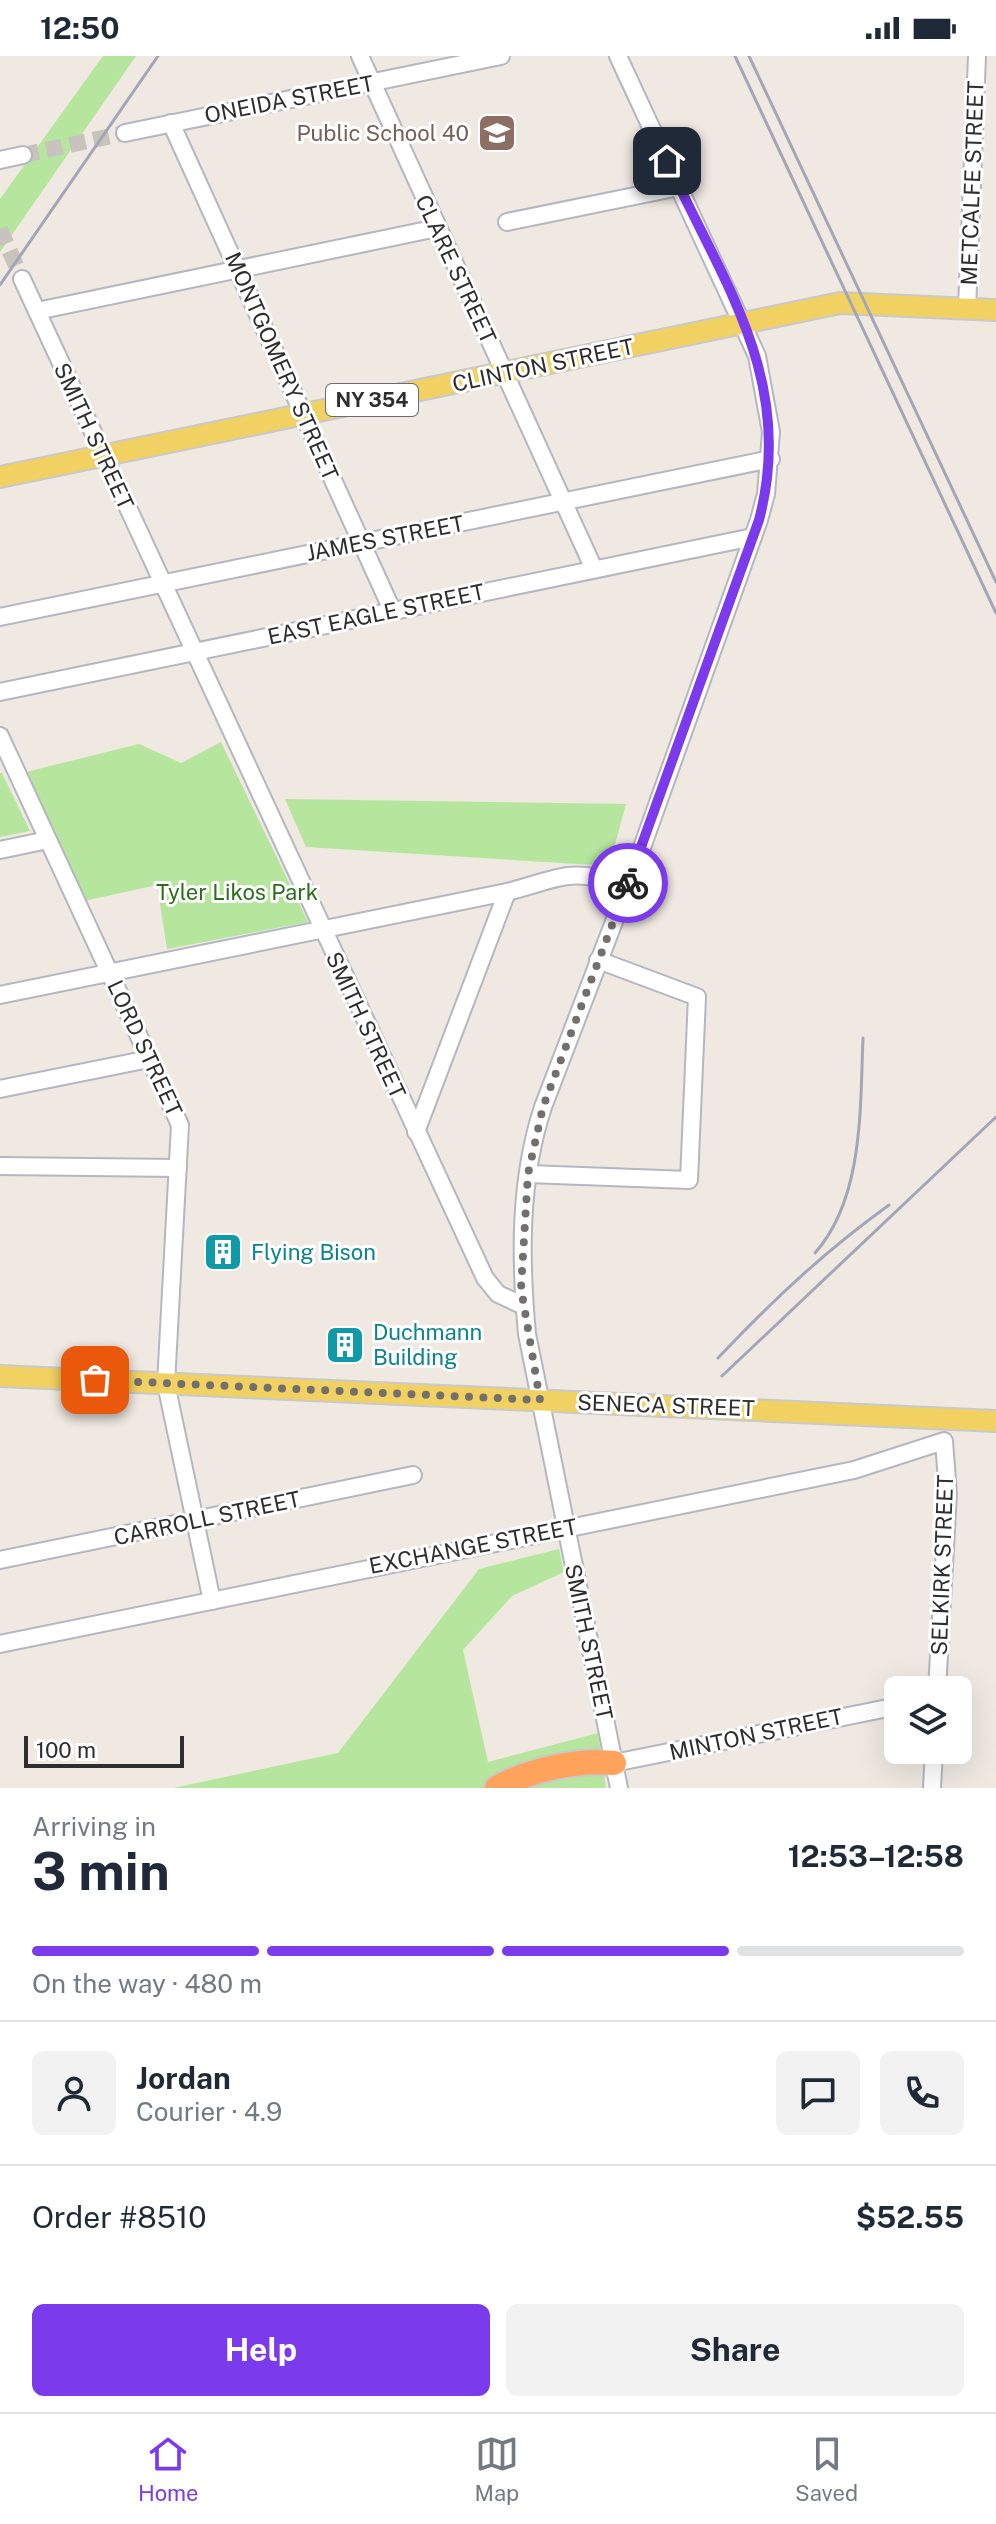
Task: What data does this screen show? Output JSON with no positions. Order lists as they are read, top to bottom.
{
  "streets": {
    "main road": ["CLINTON STREET", "NY 354", "SENECA STREET"],
    "street": [
      "ONEIDA STREET",
      "METCALFE STREET",
      "CLARE STREET",
      "MONTGOMERY STREET",
      "SMITH STREET",
      "JAMES STREET",
      "EAST EAGLE STREET",
      "LORD STREET",
      "CARROLL STREET",
      "EXCHANGE STREET",
      "SELKIRK STREET",
      "MINTON STREET"
    ]
  },
  "crossings": [
    ["ONEIDA STREET", "CLARE STREET"],
    ["ONEIDA STREET", "MONTGOMERY STREET"],
    ["METCALFE STREET", "CLINTON STREET"],
    ["CLARE STREET", "CLINTON STREET"],
    ["CLARE STREET", "JAMES STREET"],
    ["CLARE STREET", "EAST EAGLE STREET"],
    ["CLINTON STREET", "MONTGOMERY STREET"],
    ["CLINTON STREET", "SMITH STREET"],
    ["MONTGOMERY STREET", "JAMES STREET"],
    ["MONTGOMERY STREET", "EAST EAGLE STREET"],
    ["SMITH STREET", "JAMES STREET"],
    ["SMITH STREET", "EAST EAGLE STREET"],
    ["SMITH STREET", "SENECA STREET"],
    ["SMITH STREET", "EXCHANGE STREET"],
    ["SMITH STREET", "MINTON STREET"],
    ["LORD STREET", "SENECA STREET"],
    ["LORD STREET", "CARROLL STREET"],
    ["LORD STREET", "EXCHANGE STREET"],
    ["EXCHANGE STREET", "SELKIRK STREET"]
  ],
  "parks": ["Tyler Likos Park"],
  "places": {
    "school or university": ["Public School 40"],
    "building": ["Flying Bison", "Duchmann Building"]
  },
  "scale_bar": "100 m",
  "page": {
    "status": "12:50",
    "scale": "100 m",
    "heading": ["3 min", "Arriving in", "12:53–12:58"],
    "panel": [
      "Jordan",
      "Courier · 4.9",
      "Order #8510",
      "$52.55"
    ],
    "bar": "On the way · 480 m",
    "buttons": ["Help", "Share"],
    "tabs": ["Home", "Map", "Saved"]
  }
}
